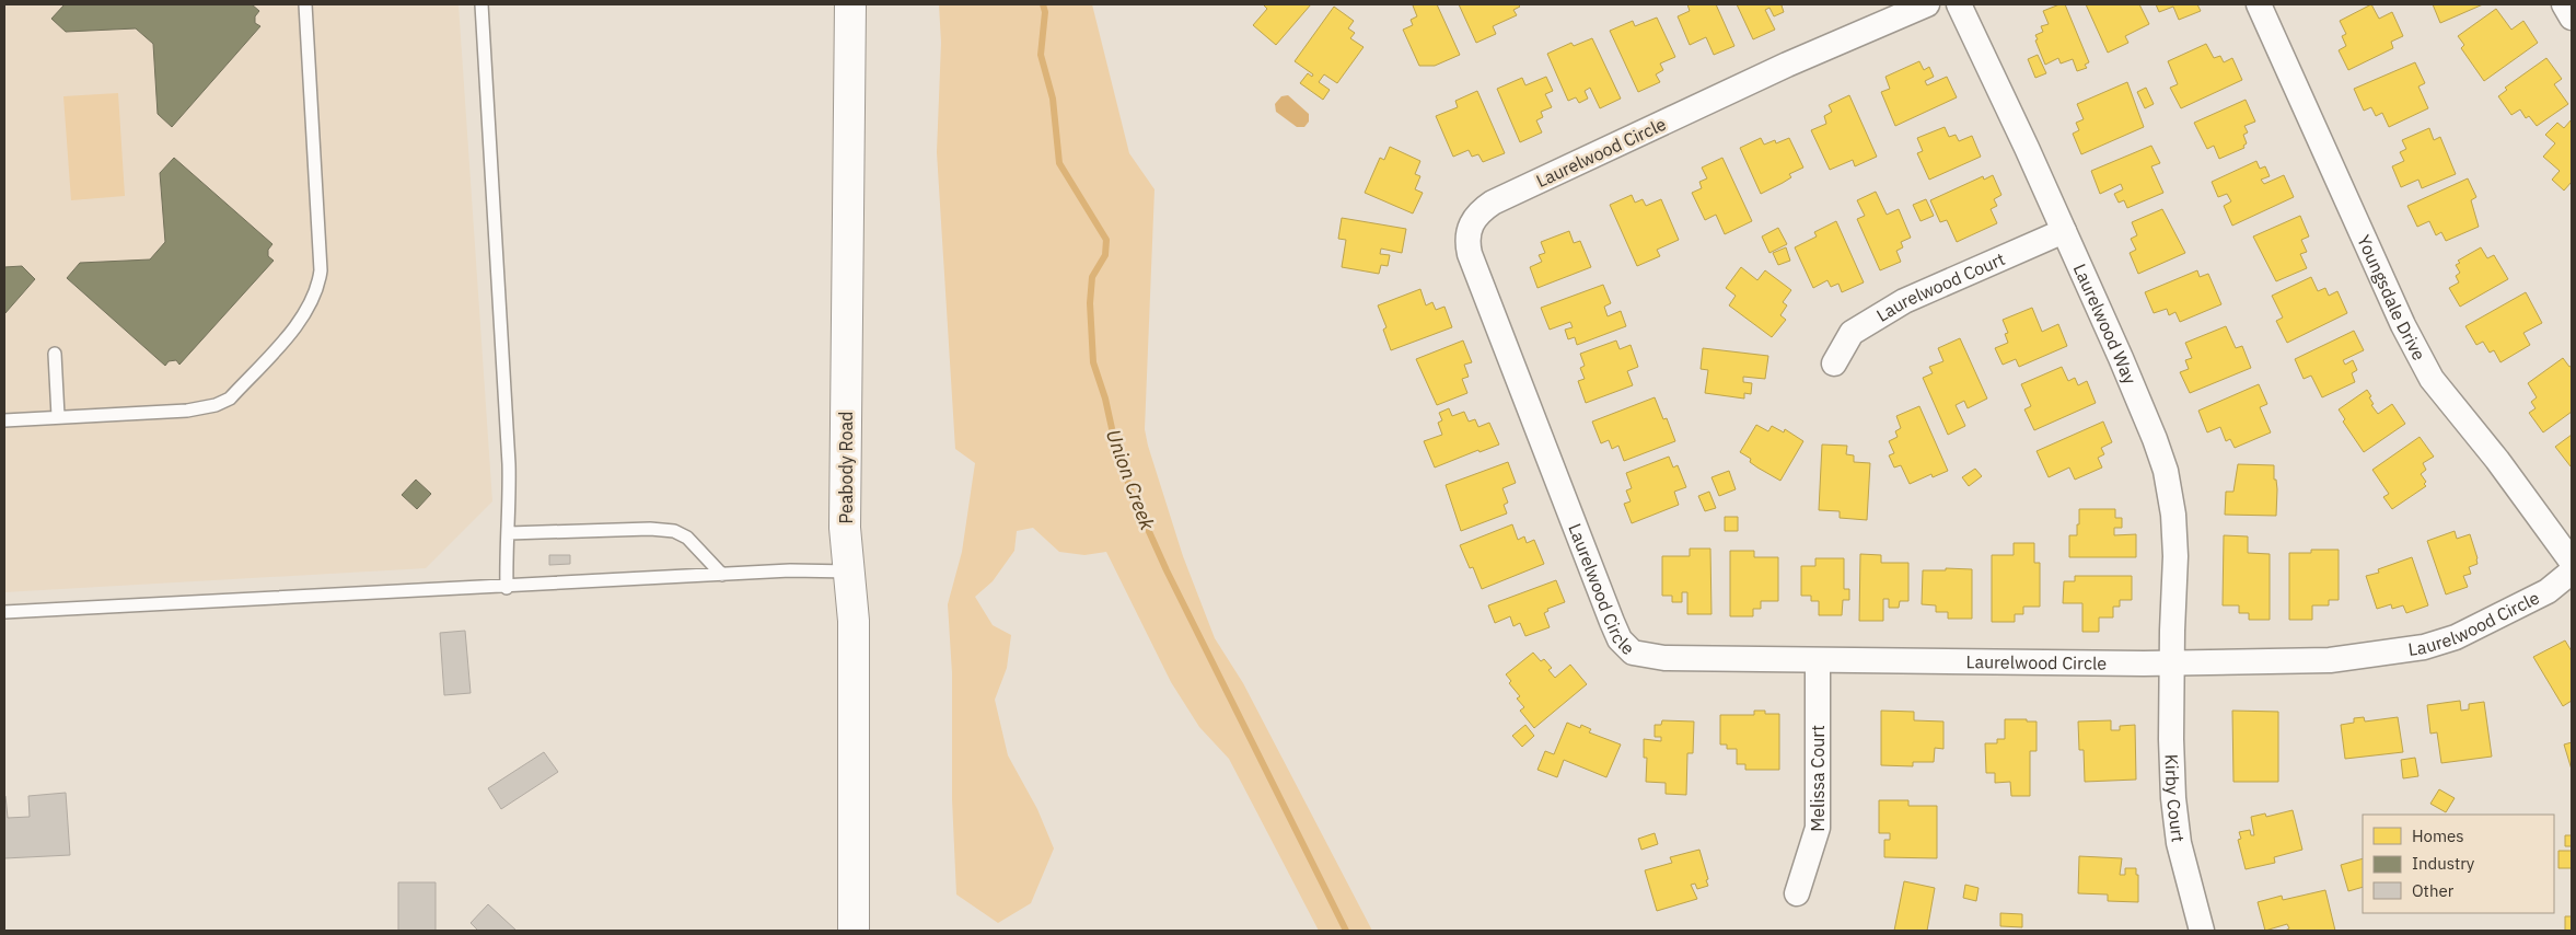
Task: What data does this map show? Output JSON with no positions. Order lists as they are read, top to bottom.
{
  "streets": {
    "main road": ["Peabody Road"],
    "street": [
      "Laurelwood Circle",
      "Laurelwood Court",
      "Youngsdale Drive",
      "Laurelwood Way",
      "Melissa Court",
      "Kirby Court"
    ]
  },
  "crossings": [
    ["Laurelwood Circle", "Laurelwood Way"],
    ["Laurelwood Circle", "Melissa Court"],
    ["Laurelwood Circle", "Kirby Court"],
    ["Laurelwood Court", "Laurelwood Way"],
    ["Laurelwood Way", "Kirby Court"]
  ],
  "water": ["Union Creek"],
  "legend": ["Homes", "Industry", "Other"]
}
